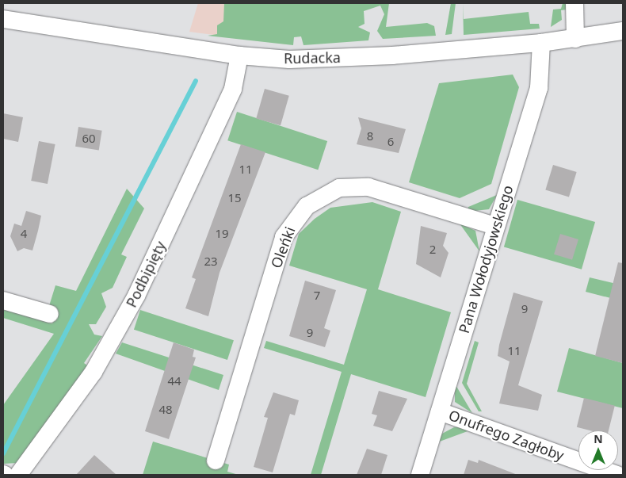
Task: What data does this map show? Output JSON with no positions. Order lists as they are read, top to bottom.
{
  "streets": {
    "street": [
      "Rudacka",
      "Oleńki",
      "Pana Wołodyjowskiego",
      "Podbipięty",
      "Onufrego Zagłoby"
    ]
  },
  "crossings": [
    ["Rudacka", "Pana Wołodyjowskiego"],
    ["Rudacka", "Podbipięty"],
    ["Oleńki", "Pana Wołodyjowskiego"],
    ["Pana Wołodyjowskiego", "Onufrego Zagłoby"]
  ],
  "house_numbers": [
    "8",
    "60",
    "6",
    "11",
    "15",
    "4",
    "19",
    "2",
    "23",
    "7",
    "9",
    "9",
    "11",
    "44",
    "48"
  ],
  "north": "top"
}
